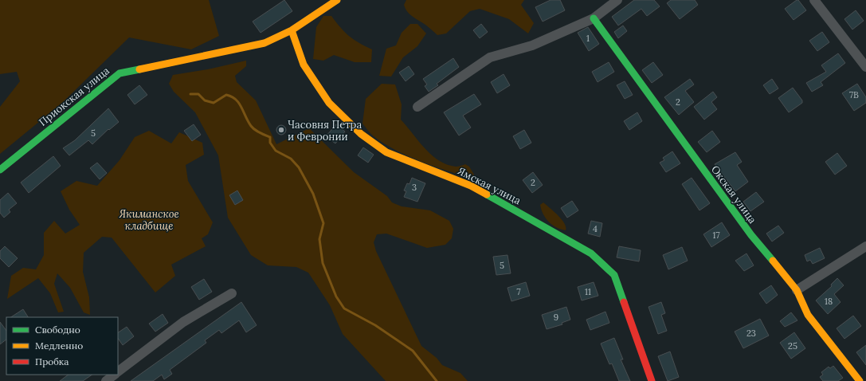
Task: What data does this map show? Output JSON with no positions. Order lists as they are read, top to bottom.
{
  "streets": {
    "street": ["Приокская улица", "Ямская улица", "Окская улица"]
  },
  "crossings": [
    ["Приокская улица", "Ямская улица"]
  ],
  "parks": ["Якиманское кладбище"],
  "places": ["Часовня Петра и Февронии"],
  "house_numbers": [
    "1",
    "7В",
    "2",
    "5",
    "2",
    "3",
    "4",
    "17",
    "5",
    "7",
    "11",
    "18",
    "9",
    "23",
    "25"
  ],
  "legend": ["Свободно", "Медленно", "Пробка"]
}
